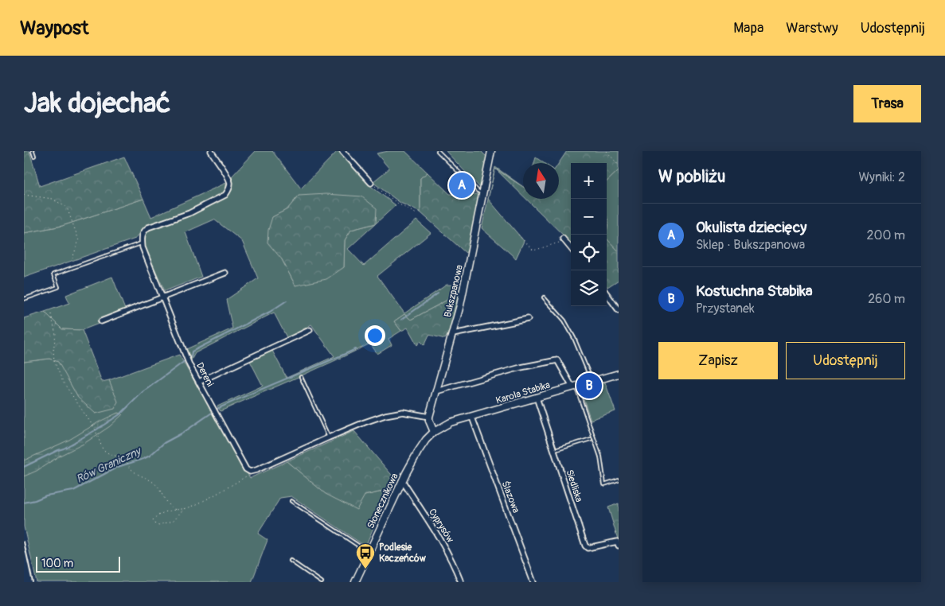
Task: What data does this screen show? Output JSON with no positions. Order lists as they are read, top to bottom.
{
  "streets": {
    "street": [
      "Bukszpanowa",
      "Dereni",
      "Karola Stabika",
      "Siedliska",
      "Ślazowa",
      "Słonecznikowa",
      "Cyprysów"
    ]
  },
  "crossings": [
    ["Karola Stabika", "Siedliska"],
    ["Karola Stabika", "Ślazowa"],
    ["Karola Stabika", "Słonecznikowa"],
    ["Słonecznikowa", "Cyprysów"]
  ],
  "water": ["Rów Graniczny"],
  "places": {
    "bus stop": ["Podlesie Kaczeńców"]
  },
  "scale_bar": "100 m",
  "north": "top",
  "page": {
    "header": "Waypost",
    "nav": ["Mapa", "Warstwy", "Udostępnij"],
    "buttons": [
      "Trasa",
      ["Zapisz", "Udostępnij"]
    ],
    "title": "Jak dojechać",
    "heading": ["W pobliżu", "Wyniki: 2"],
    "map_buttons": ["+", "−"],
    "pins": ["A", "B"],
    "list": [
      {
        "mark": "A",
        "name": "Okulista dziecięcy",
        "note": "Sklep · Bukszpanowa",
        "value": "200 m"
      },
      {
        "mark": "B",
        "name": "Kostuchna Stabika",
        "note": "Przystanek",
        "value": "260 m"
      }
    ],
    "scale": "100 m"
  }
}
